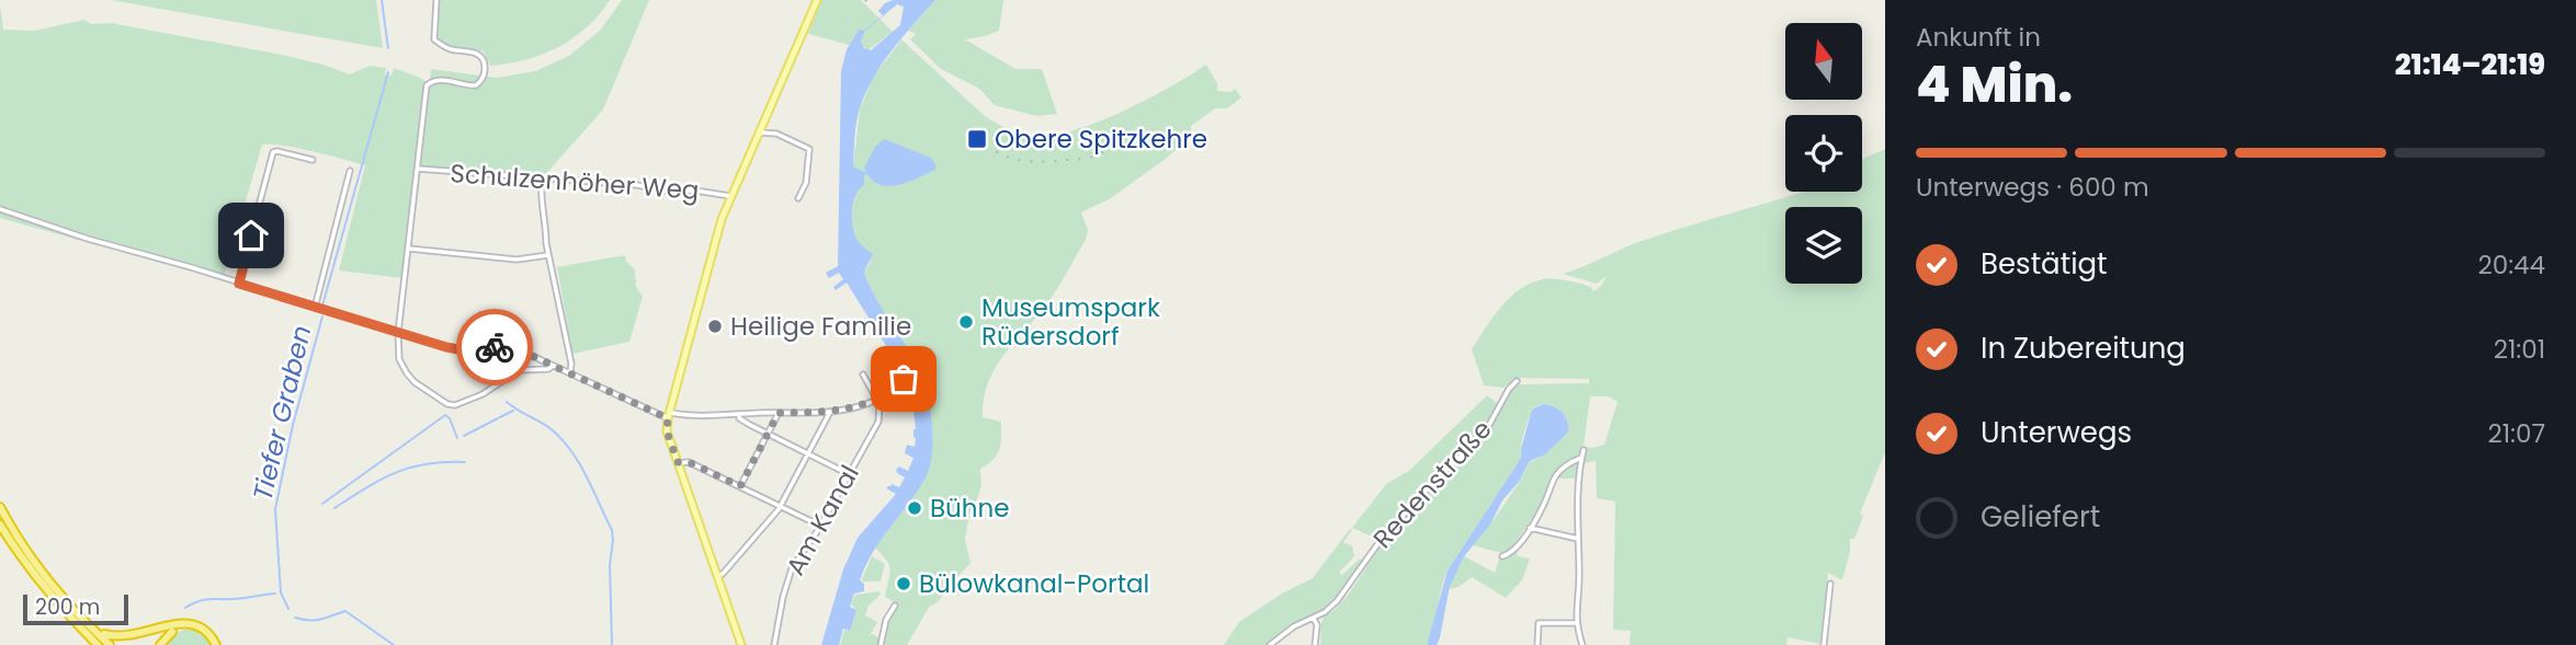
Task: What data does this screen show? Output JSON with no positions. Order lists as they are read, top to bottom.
{
  "streets": {
    "street": ["Schulzenhöher Weg", "Redenstraße", "Am Kanal"]
  },
  "water": ["Tiefer Graben"],
  "places": {
    "transit": ["Obere Spitzkehre"],
    "other": [
      "Museumspark Rüdersdorf",
      "Heilige Familie",
      "Bühne",
      "Bülowkanal-Portal"
    ]
  },
  "scale_bar": "200 m",
  "north": "top",
  "page": {
    "heading": ["4 Min.", "Ankunft in", "21:14–21:19"],
    "bar": "Unterwegs · 600 m",
    "list": [
      ["Bestätigt", "20:44"],
      ["In Zubereitung", "21:01"],
      ["Unterwegs", "21:07"],
      "Geliefert"
    ],
    "scale": "200 m"
  }
}
